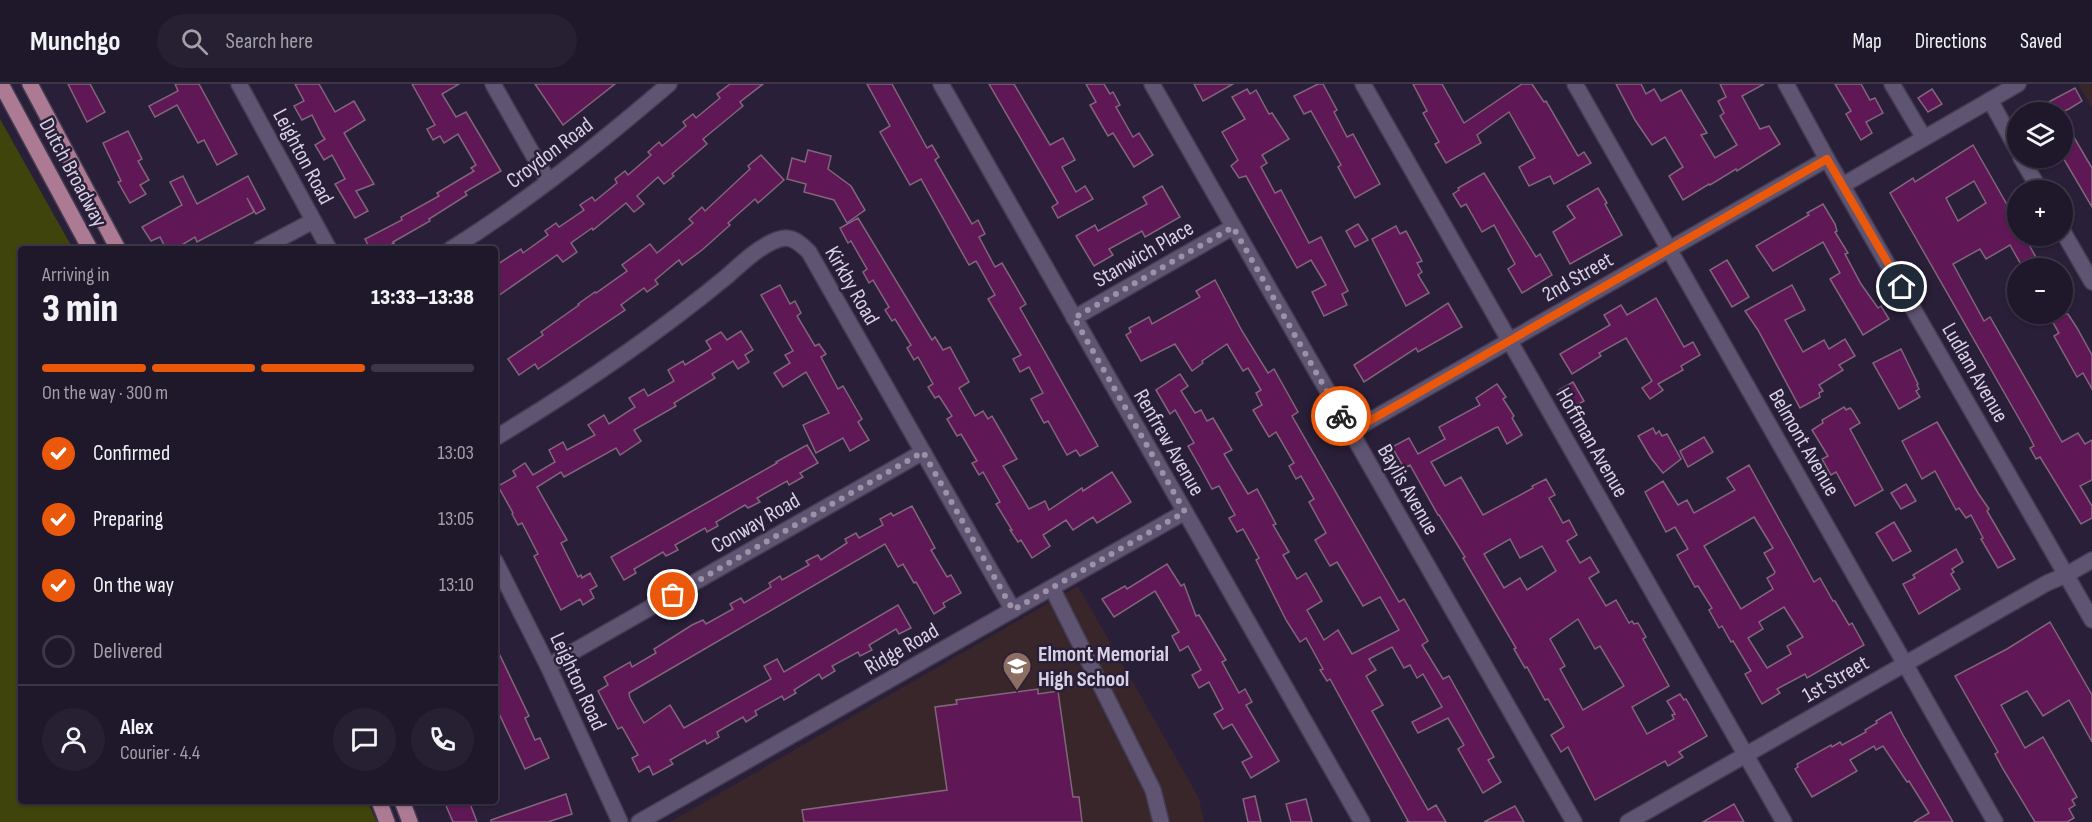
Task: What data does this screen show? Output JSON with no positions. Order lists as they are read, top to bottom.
{
  "streets": {
    "main road": ["Dutch Broadway"],
    "street": [
      "Croydon Road",
      "Leighton Road",
      "Stanwich Place",
      "2nd Street",
      "Kirkby Road",
      "Ludlam Avenue",
      "Renfrew Avenue",
      "Hoffman Avenue",
      "Belmont Avenue",
      "Baylis Avenue",
      "Conway Road",
      "Ridge Road",
      "1st Street"
    ]
  },
  "crossings": [
    ["Leighton Road", "Conway Road"],
    ["Stanwich Place", "Renfrew Avenue"],
    ["Stanwich Place", "Baylis Avenue"],
    ["2nd Street", "Ludlam Avenue"],
    ["2nd Street", "Hoffman Avenue"],
    ["2nd Street", "Belmont Avenue"],
    ["2nd Street", "Baylis Avenue"],
    ["Kirkby Road", "Conway Road"],
    ["Kirkby Road", "Ridge Road"],
    ["Ludlam Avenue", "1st Street"],
    ["Renfrew Avenue", "Ridge Road"],
    ["Hoffman Avenue", "1st Street"],
    ["Belmont Avenue", "1st Street"]
  ],
  "places": {
    "school or university": ["Elmont Memorial High School"]
  },
  "page": {
    "header": "Munchgo",
    "search": "Search here",
    "nav": ["Map", "Directions", "Saved"],
    "map_buttons": ["+", "−"],
    "heading": ["3 min", "Arriving in", "13:33–13:38"],
    "panel": ["Alex", "Courier · 4.4"],
    "bar": "On the way · 300 m",
    "list": [
      ["Confirmed", "13:03"],
      ["Preparing", "13:05"],
      ["On the way", "13:10"],
      "Delivered"
    ]
  }
}
